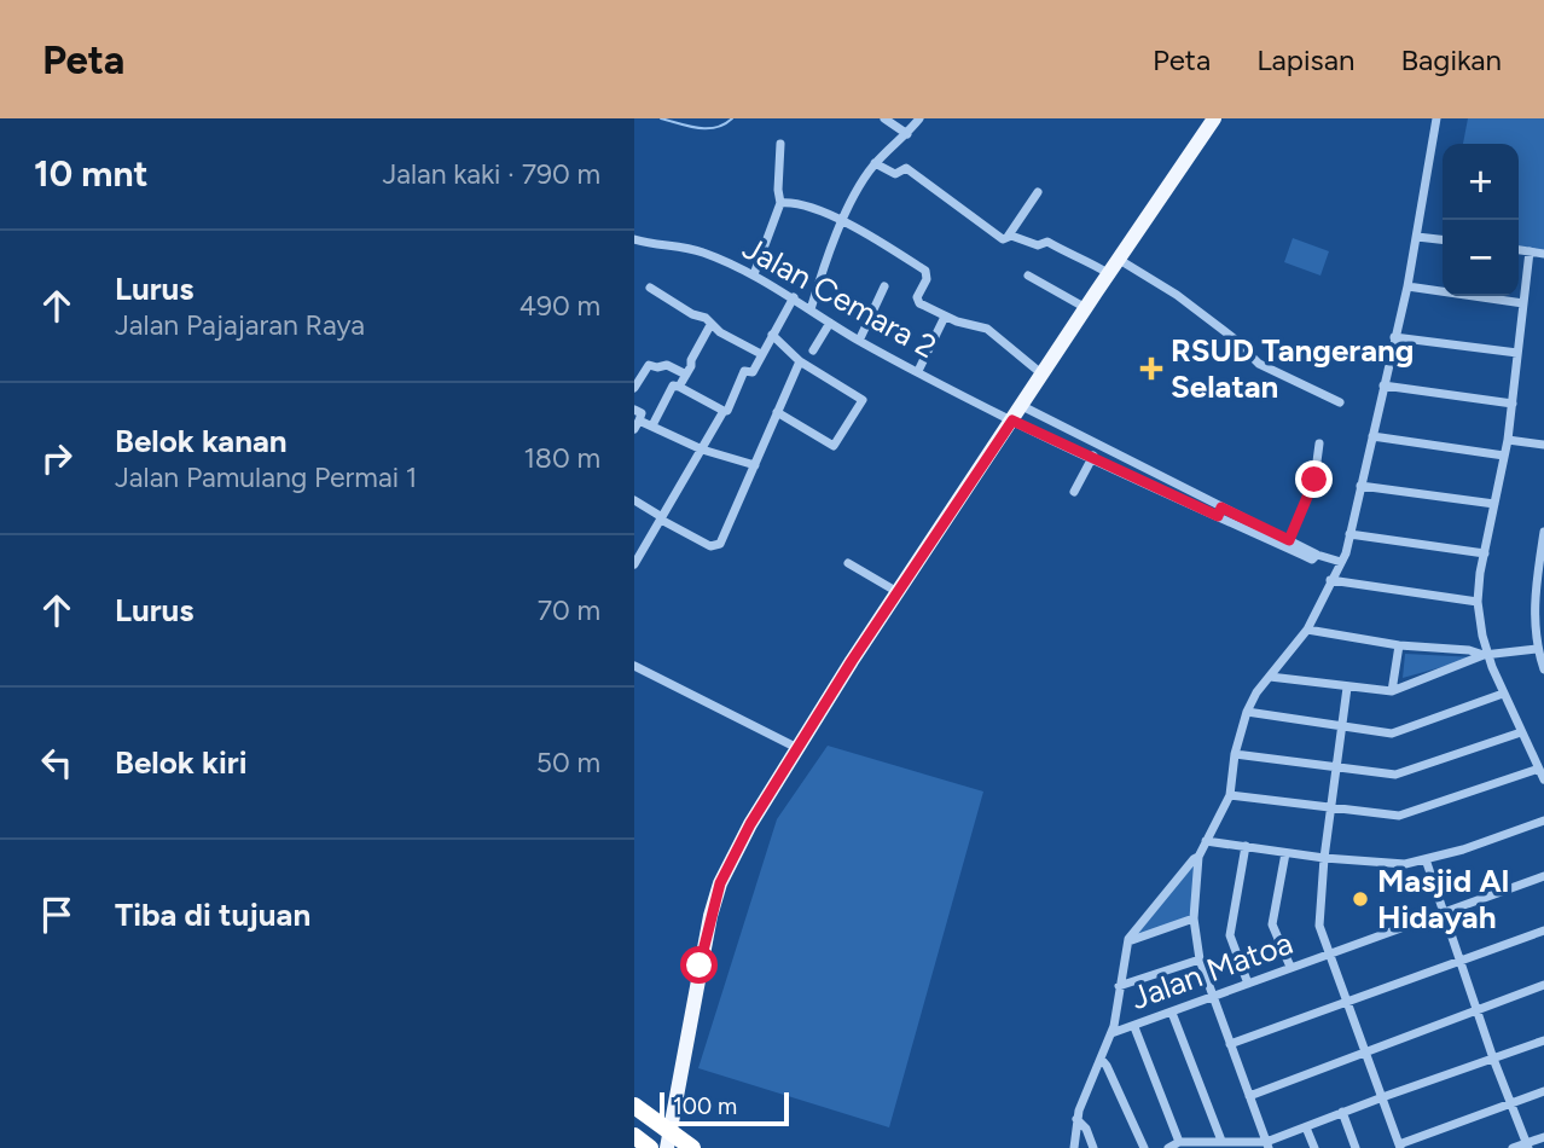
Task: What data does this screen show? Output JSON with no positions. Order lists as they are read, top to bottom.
{
  "streets": {
    "street": ["Jalan Cemara 2", "Jalan Matoa"]
  },
  "places": {
    "health": ["RSUD Tangerang Selatan"],
    "other": ["Masjid Al Hidayah"]
  },
  "scale_bar": "100 m",
  "page": {
    "header": "Peta",
    "nav": ["Peta", "Lapisan", "Bagikan"],
    "heading": ["10 mnt", "Jalan kaki · 790 m"],
    "map_buttons": ["+", "−"],
    "list": [
      ["Lurus", "Jalan Pajajaran Raya", "490 m"],
      ["Belok kanan", "Jalan Pamulang Permai 1", "180 m"],
      ["Lurus", "70 m"],
      ["Belok kiri", "50 m"],
      "Tiba di tujuan"
    ],
    "scale": "100 m"
  }
}
